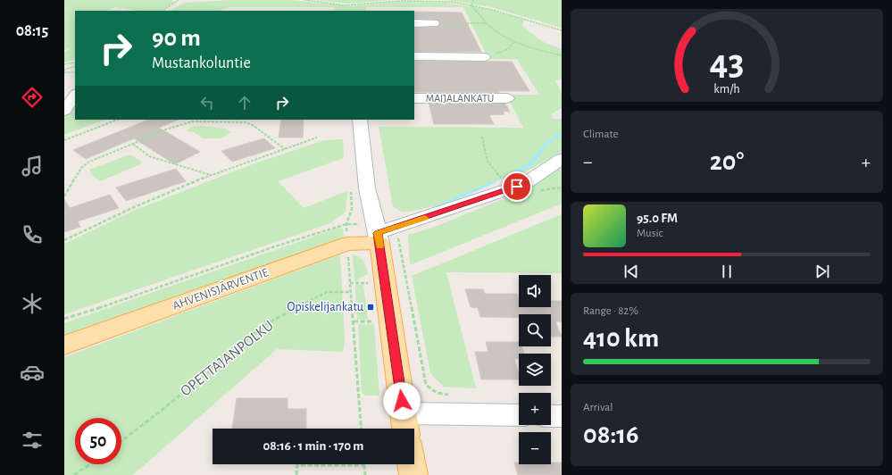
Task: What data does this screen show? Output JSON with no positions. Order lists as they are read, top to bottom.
{
  "streets": {
    "main road": ["AHVENISJÄRVENTIE"],
    "street": ["MAIJALANKATU"],
    "path": ["OPETTAJANPOLKU"]
  },
  "places": {
    "transit": ["Opiskelijankatu"]
  },
  "page": {
    "tabs": "08:15",
    "turn": ["90 m", "Mustankoluntie"],
    "tile": [
      "Climate",
      ["Range · 82%", "410 km"],
      ["Arrival", "08:16"]
    ],
    "heat": ["−", "20°", "+"],
    "song": ["95.0 FM", "Music"],
    "map_buttons": ["+", "−"],
    "limit": "50",
    "trip": "08:16 · 1 min · 170 m",
    "gauge": ["43", "km/h"]
  }
}
